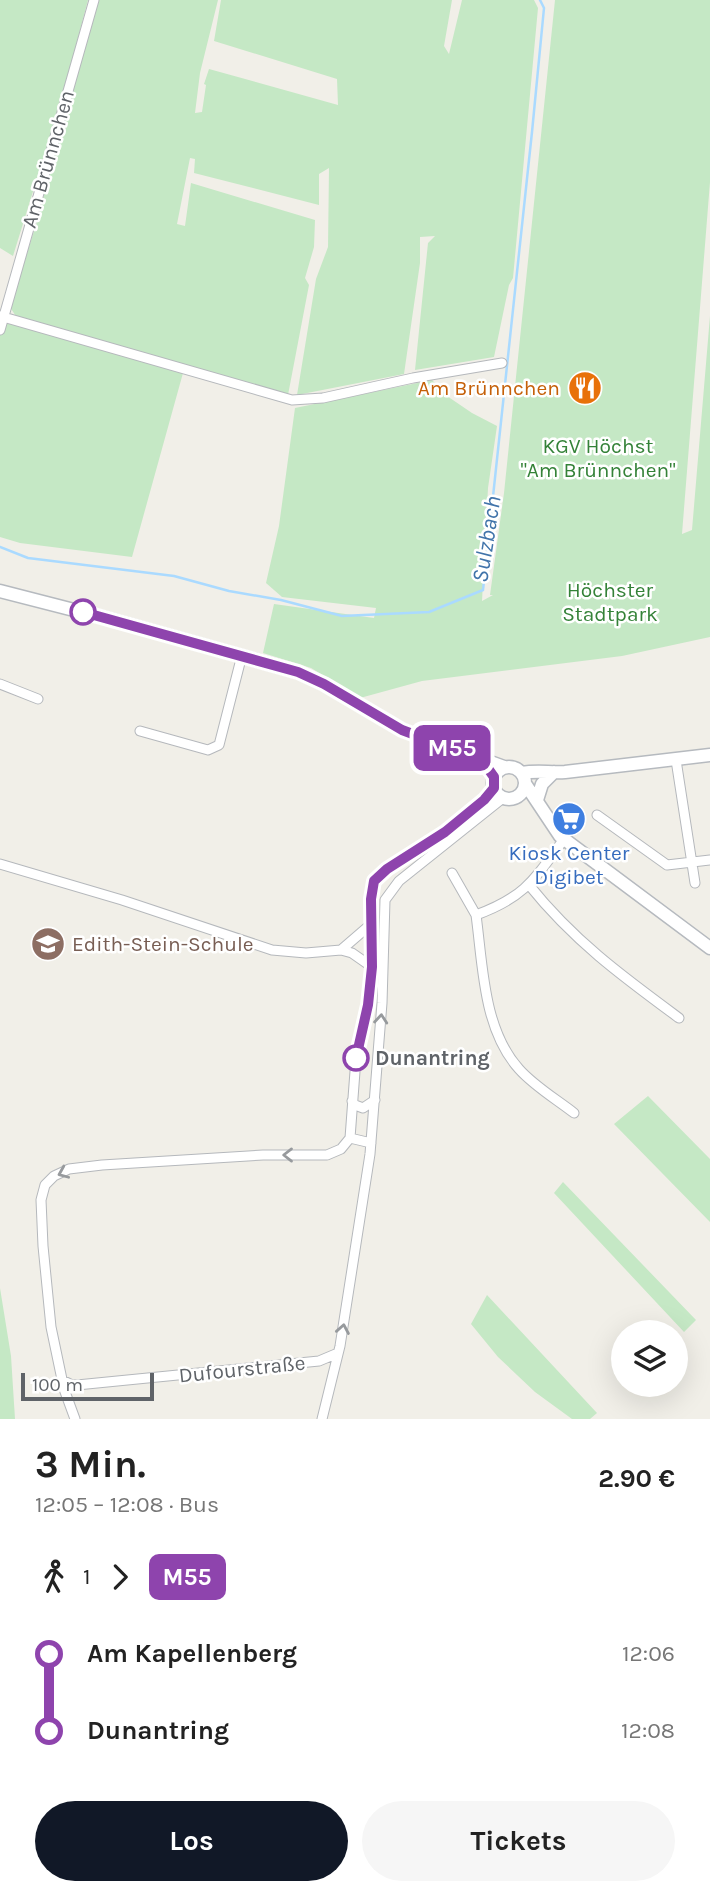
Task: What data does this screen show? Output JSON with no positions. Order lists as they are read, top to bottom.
{
  "streets": {
    "street": ["Am Brünnchen", "Dufourstraße"]
  },
  "water": ["Sulzbach"],
  "parks": ["KGV Höchst \"Am Brünnchen\"", "Höchster Stadtpark"],
  "places": {
    "restaurant": ["Am Brünnchen"],
    "supermarket": ["Kiosk Center Digibet"],
    "school or university": ["Edith-Stein-Schule"],
    "other": ["Dunantring"]
  },
  "lines": ["bus line M55"],
  "scale_bar": "100 m",
  "page": {
    "on_map": "M55",
    "scale": "100 m",
    "heading": ["3 Min.", "12:05 – 12:08 · Bus", "2.90 €"],
    "legs": ["1", "M55"],
    "list": [
      {
        "name": "Am Kapellenberg",
        "value": "12:06"
      },
      {
        "name": "Dunantring",
        "value": "12:08"
      }
    ],
    "buttons": ["Los", "Tickets"]
  }
}
